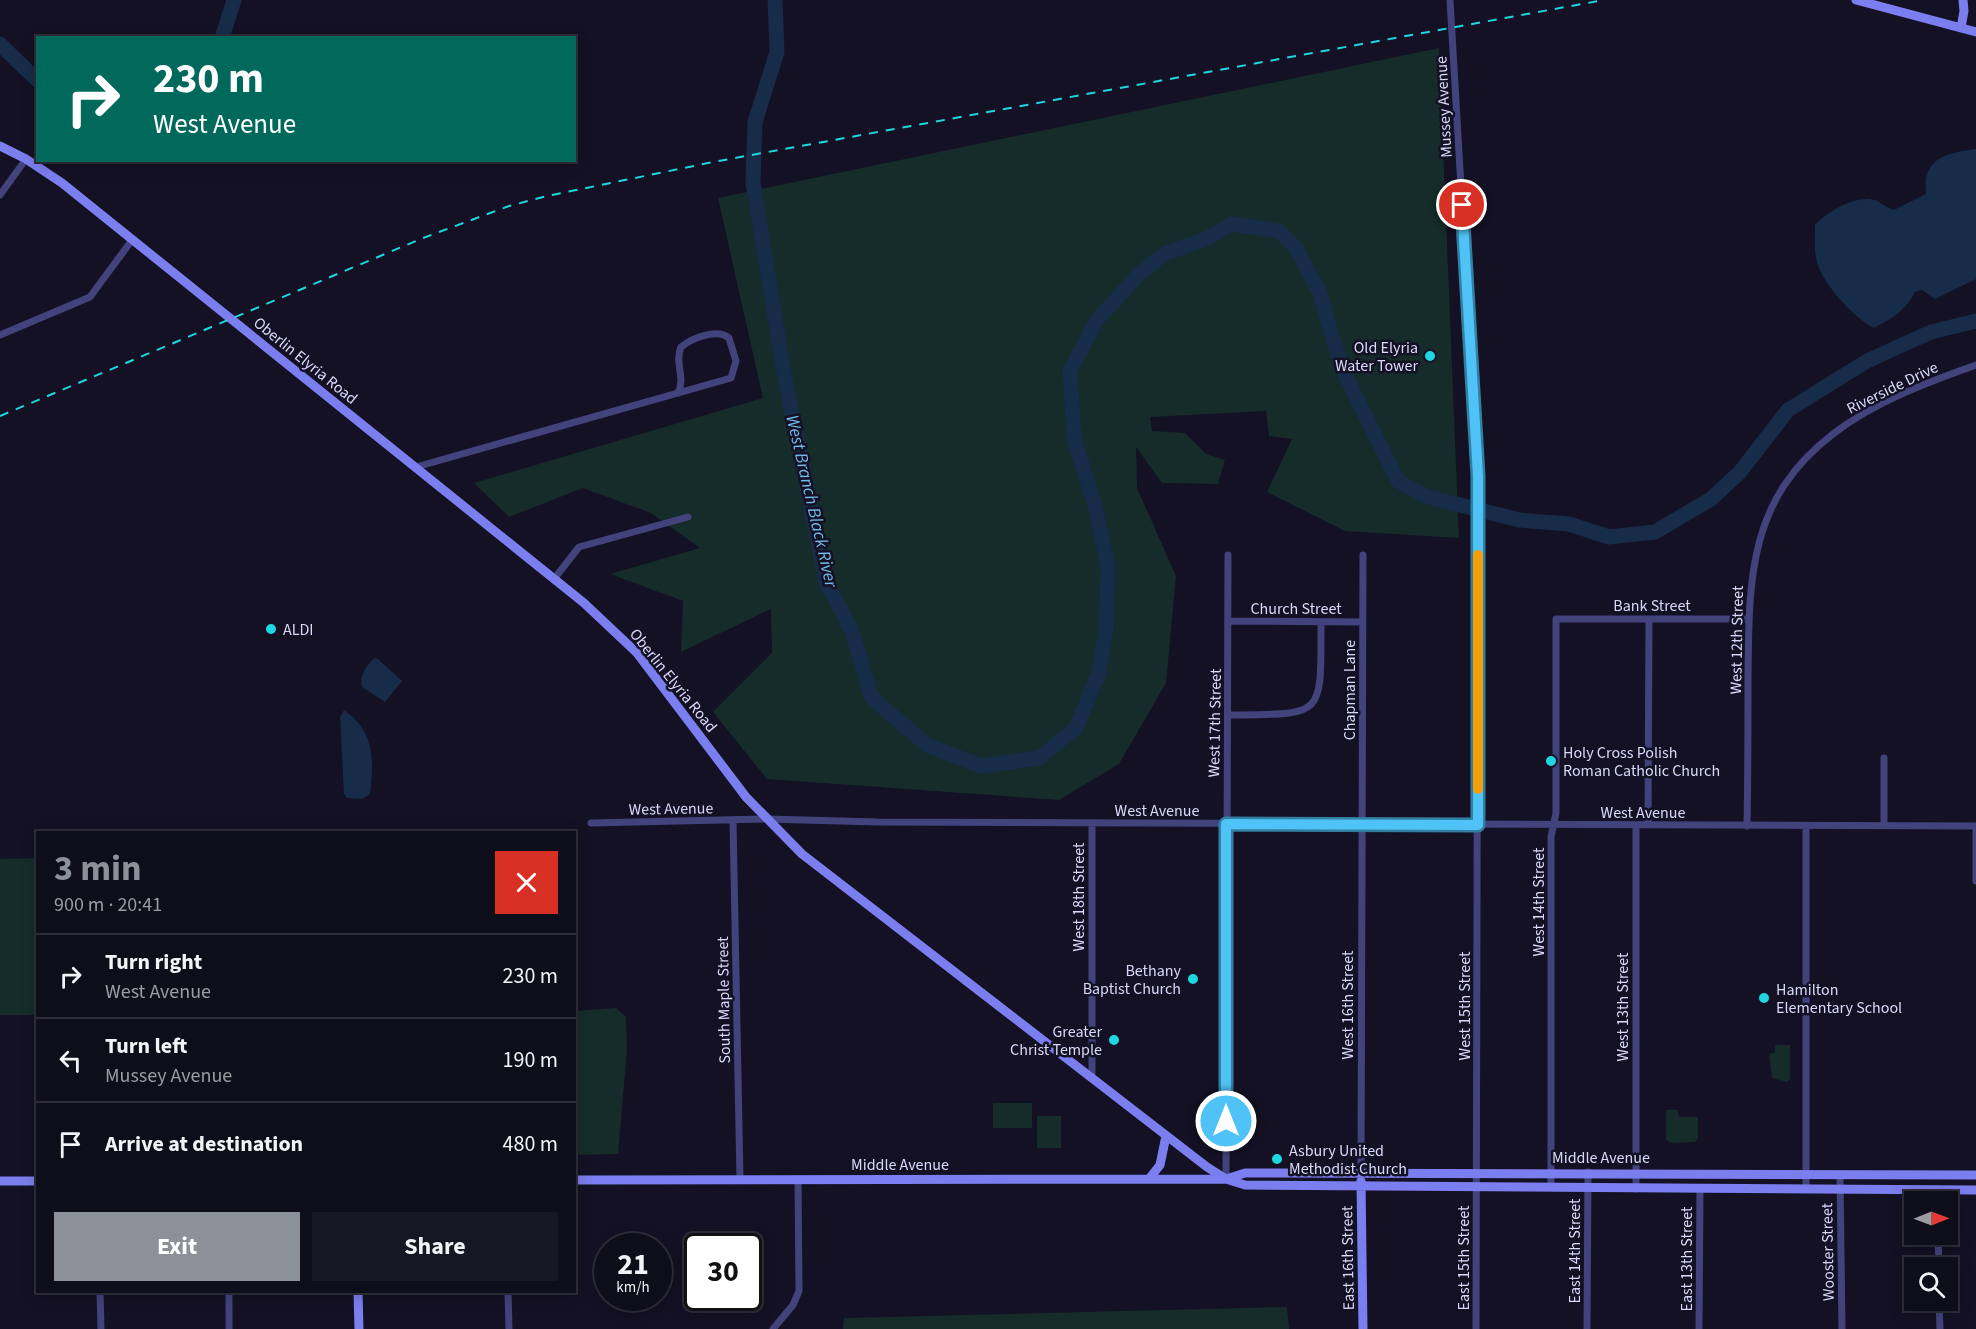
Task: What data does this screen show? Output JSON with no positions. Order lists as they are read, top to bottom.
{
  "streets": {
    "main road": [
      "Oberlin Elyria Road",
      "West 16th Street",
      "Middle Avenue",
      "East 16th Street"
    ],
    "street": [
      "Mussey Avenue",
      "Riverside Drive",
      "Bank Street",
      "Church Street",
      "West 12th Street",
      "Chapman Lane",
      "West 17th Street",
      "West Avenue",
      "West 18th Street",
      "West 14th Street",
      "South Maple Street",
      "West 15th Street",
      "West 13th Street",
      "East 14th Street",
      "Wooster Street",
      "East 15th Street",
      "East 13th Street"
    ]
  },
  "crossings": [
    ["Mussey Avenue", "West Avenue"],
    ["Mussey Avenue", "West 15th Street"],
    ["Oberlin Elyria Road", "West 17th Street"],
    ["Oberlin Elyria Road", "West Avenue"],
    ["Oberlin Elyria Road", "West 18th Street"],
    ["Oberlin Elyria Road", "Middle Avenue"],
    ["Riverside Drive", "West 12th Street"],
    ["Bank Street", "West 12th Street"],
    ["Bank Street", "West 14th Street"],
    ["Church Street", "Chapman Lane"],
    ["Church Street", "West 17th Street"],
    ["West 12th Street", "West Avenue"],
    ["Chapman Lane", "West Avenue"],
    ["Chapman Lane", "West 16th Street"],
    ["West 17th Street", "West Avenue"],
    ["West 17th Street", "Middle Avenue"],
    ["West Avenue", "West 18th Street"],
    ["West Avenue", "West 14th Street"],
    ["West Avenue", "South Maple Street"],
    ["West Avenue", "West 16th Street"],
    ["West Avenue", "West 15th Street"],
    ["West Avenue", "West 13th Street"],
    ["West 14th Street", "Middle Avenue"],
    ["South Maple Street", "Middle Avenue"],
    ["West 16th Street", "Middle Avenue"],
    ["West 16th Street", "East 16th Street"],
    ["West 15th Street", "Middle Avenue"],
    ["West 15th Street", "East 15th Street"],
    ["West 13th Street", "Middle Avenue"],
    ["Middle Avenue", "East 14th Street"],
    ["Middle Avenue", "Wooster Street"],
    ["Middle Avenue", "East 16th Street"],
    ["Middle Avenue", "East 15th Street"],
    ["Middle Avenue", "East 13th Street"]
  ],
  "water": ["West Branch Black River"],
  "places": [
    "Old Elyria Water Tower",
    "ALDI",
    "Holy Cross Polish Roman Catholic Church",
    "Bethany Baptist Church",
    "Hamilton Elementary School",
    "Greater Christ Temple",
    "Asbury United Methodist Church"
  ],
  "north": "right",
  "page": {
    "turn": ["230 m", "West Avenue"],
    "heading": ["3 min", "900 m · 20:41"],
    "list": [
      {
        "name": "Turn right",
        "note": "West Avenue",
        "value": "230 m"
      },
      {
        "name": "Turn left",
        "note": "Mussey Avenue",
        "value": "190 m"
      },
      {
        "name": "Arrive at destination",
        "value": "480 m"
      }
    ],
    "buttons": ["Exit", "Share"],
    "speed": "21 km/h",
    "limit": "30"
  }
}
